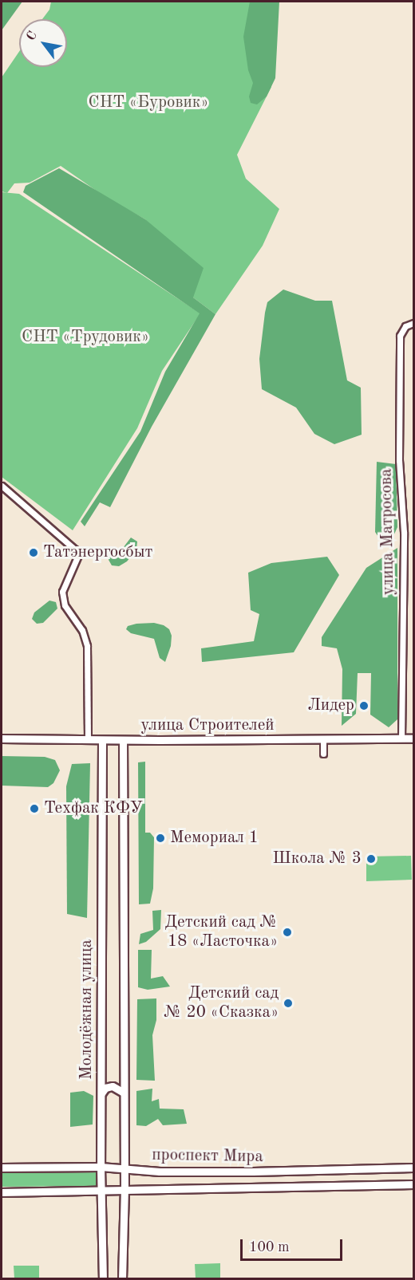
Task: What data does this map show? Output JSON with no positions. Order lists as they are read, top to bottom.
{
  "streets": {
    "street": [
      "улица Матросова",
      "улица Строителей",
      "Молодёжная улица",
      "проспект Мира"
    ]
  },
  "crossings": [
    ["улица Матросова", "улица Строителей"],
    ["улица Строителей", "Молодёжная улица"],
    ["Молодёжная улица", "проспект Мира"]
  ],
  "parks": ["СНТ «Буровик»", "СНТ «Трудовик»"],
  "places": [
    "Татэнергосбыт",
    "Лидер",
    "Техфак КФУ",
    "Мемориал 1",
    "Школа № 3",
    "Детский сад № 18 «Ласточка»",
    "Детский сад № 20 «Сказка»"
  ],
  "scale_bar": "100 m",
  "north": "top left"
}
